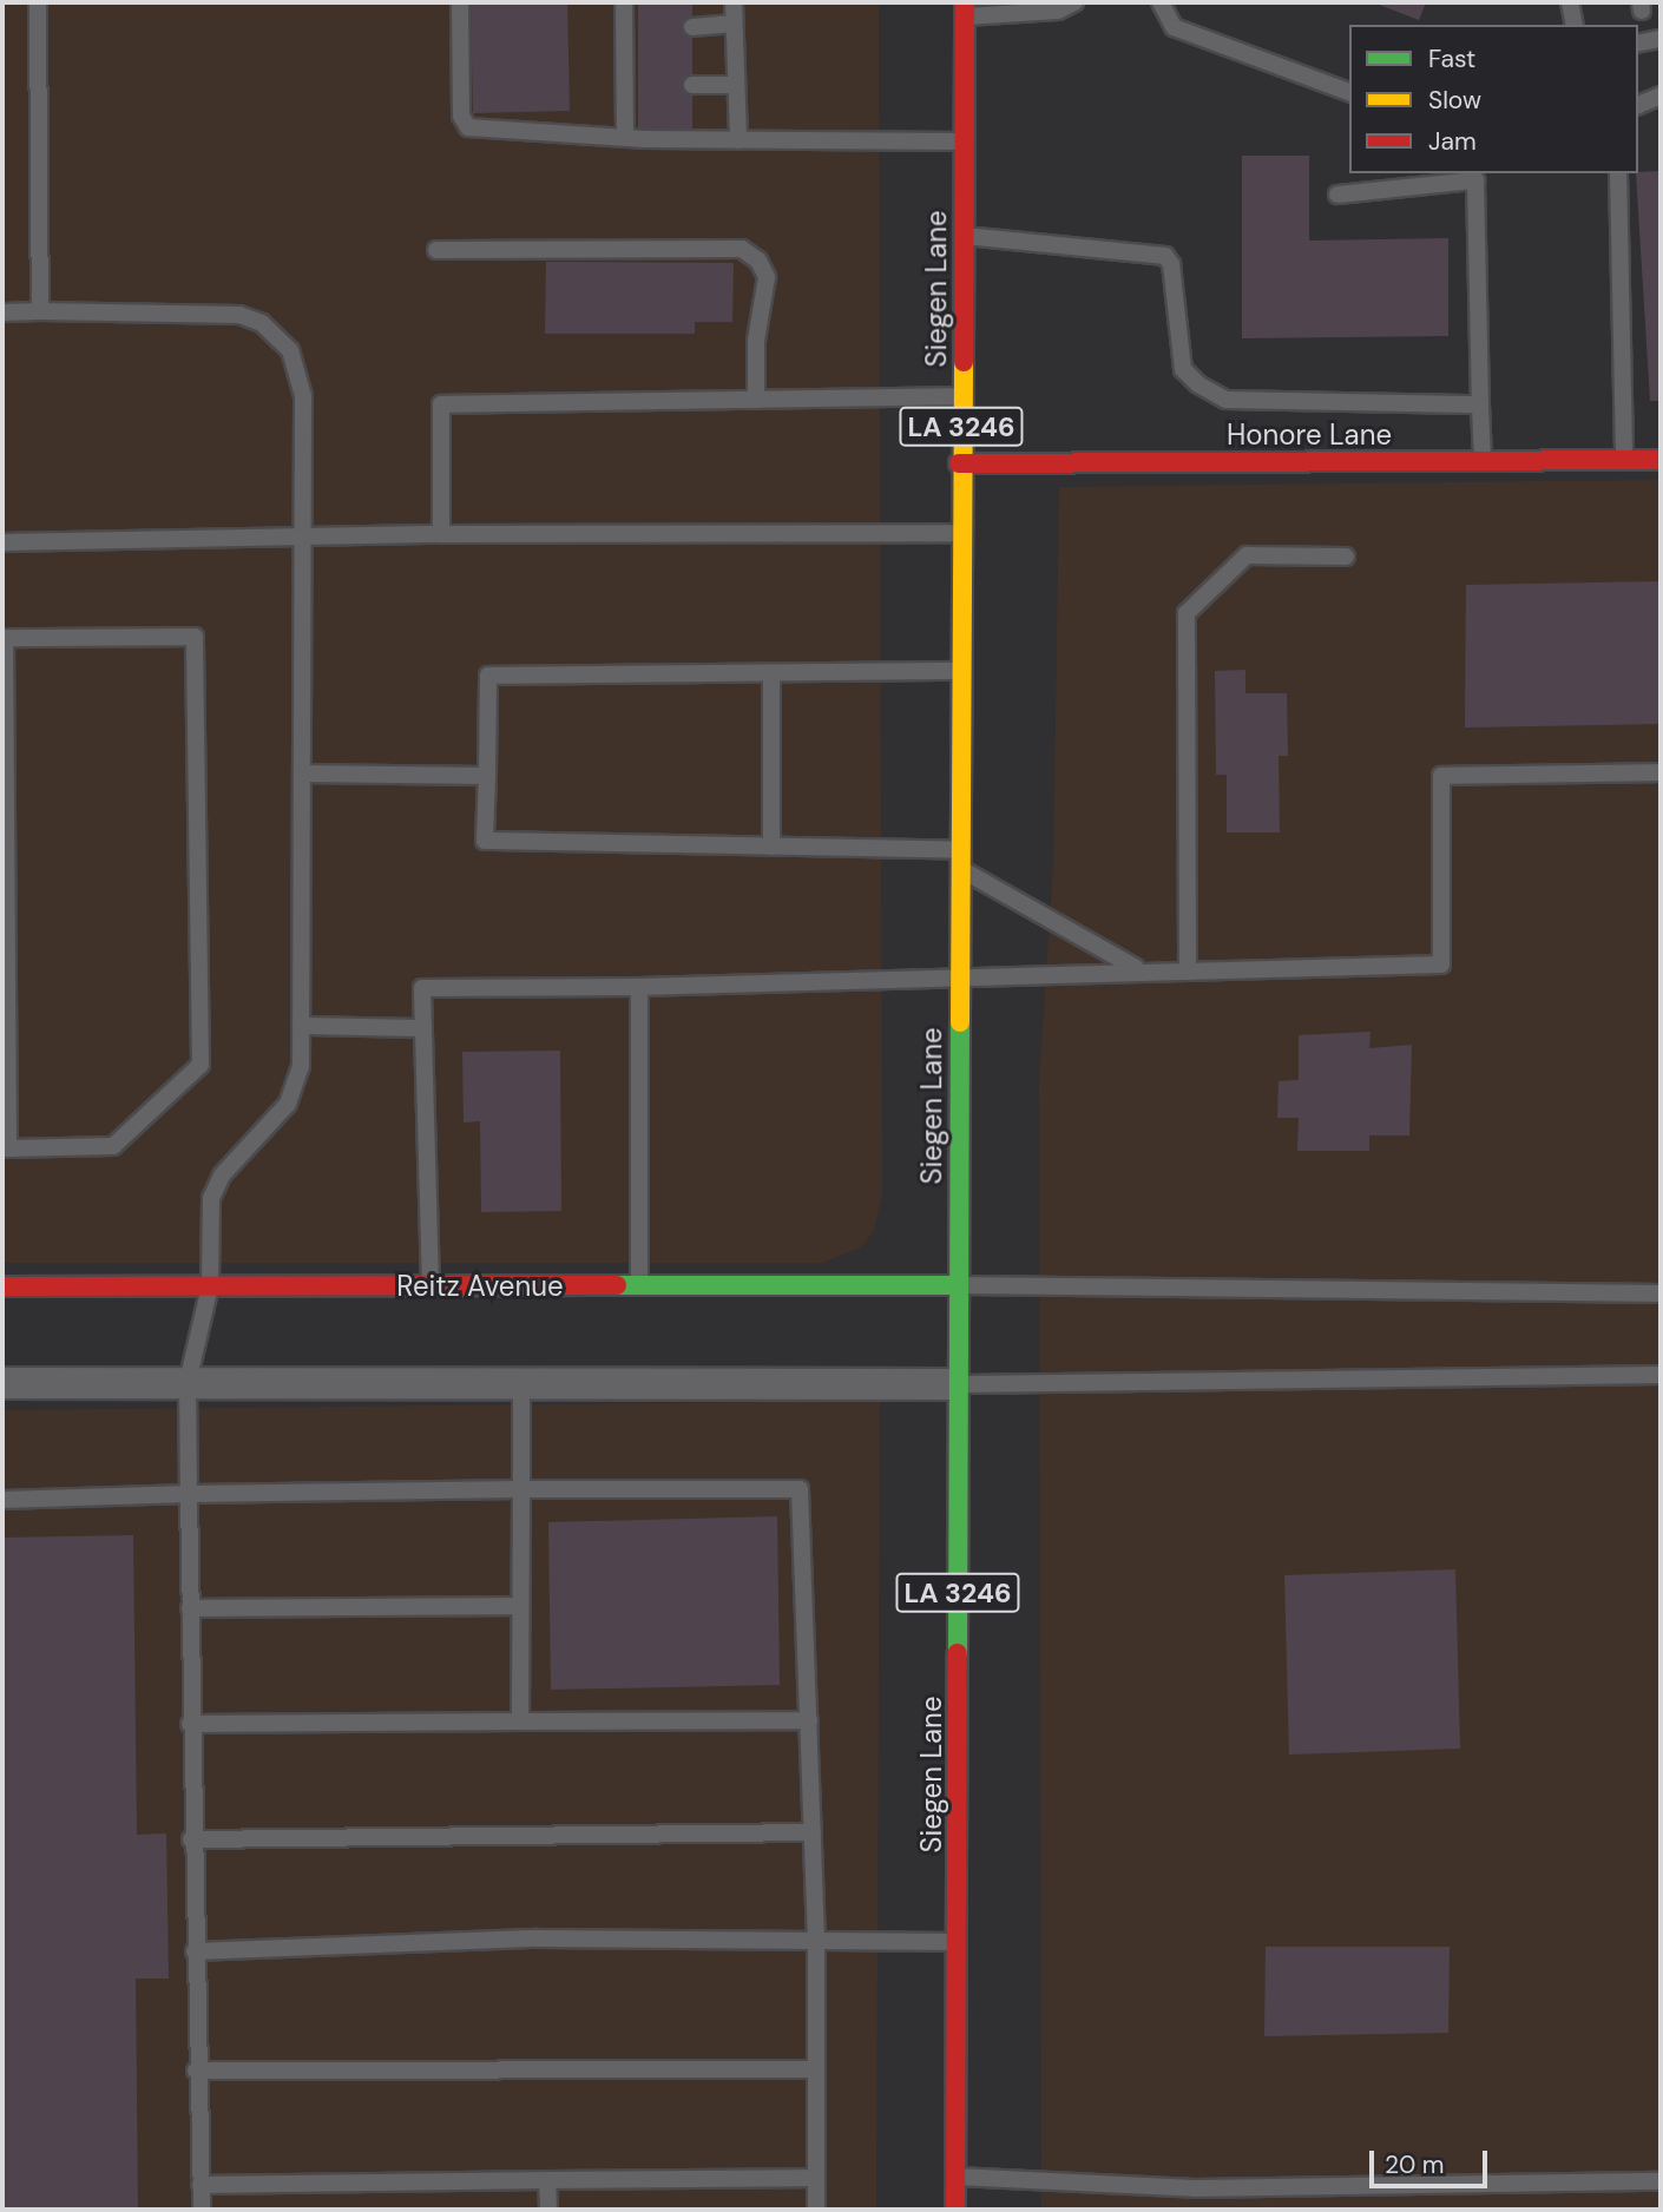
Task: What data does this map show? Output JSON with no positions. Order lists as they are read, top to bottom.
{
  "streets": {
    "main road": [
      "Siegen Lane",
      "LA 3246",
      "Honore Lane",
      "Reitz Avenue"
    ]
  },
  "crossings": [
    ["Siegen Lane", "Honore Lane"],
    ["Siegen Lane", "Reitz Avenue"]
  ],
  "legend": ["Fast", "Slow", "Jam"],
  "scale_bar": "20 m"
}
